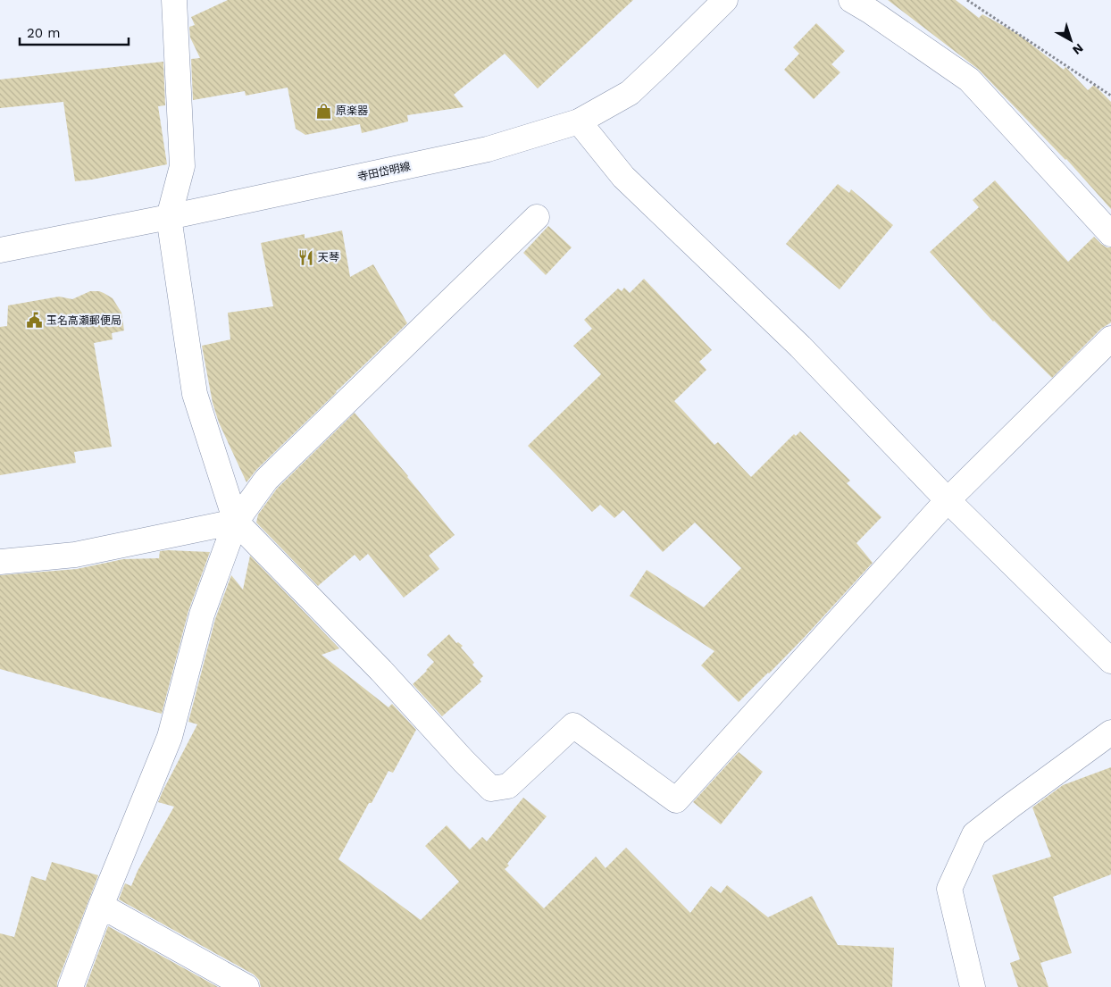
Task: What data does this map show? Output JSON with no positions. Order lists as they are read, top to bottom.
{
  "streets": {
    "street": ["寺田岱明線"]
  },
  "places": {
    "shop": ["原楽器"],
    "restaurant": ["天琴"],
    "public building": ["玉名高瀬郵便局"]
  },
  "scale_bar": "20 m",
  "north": "bottom right"
}
